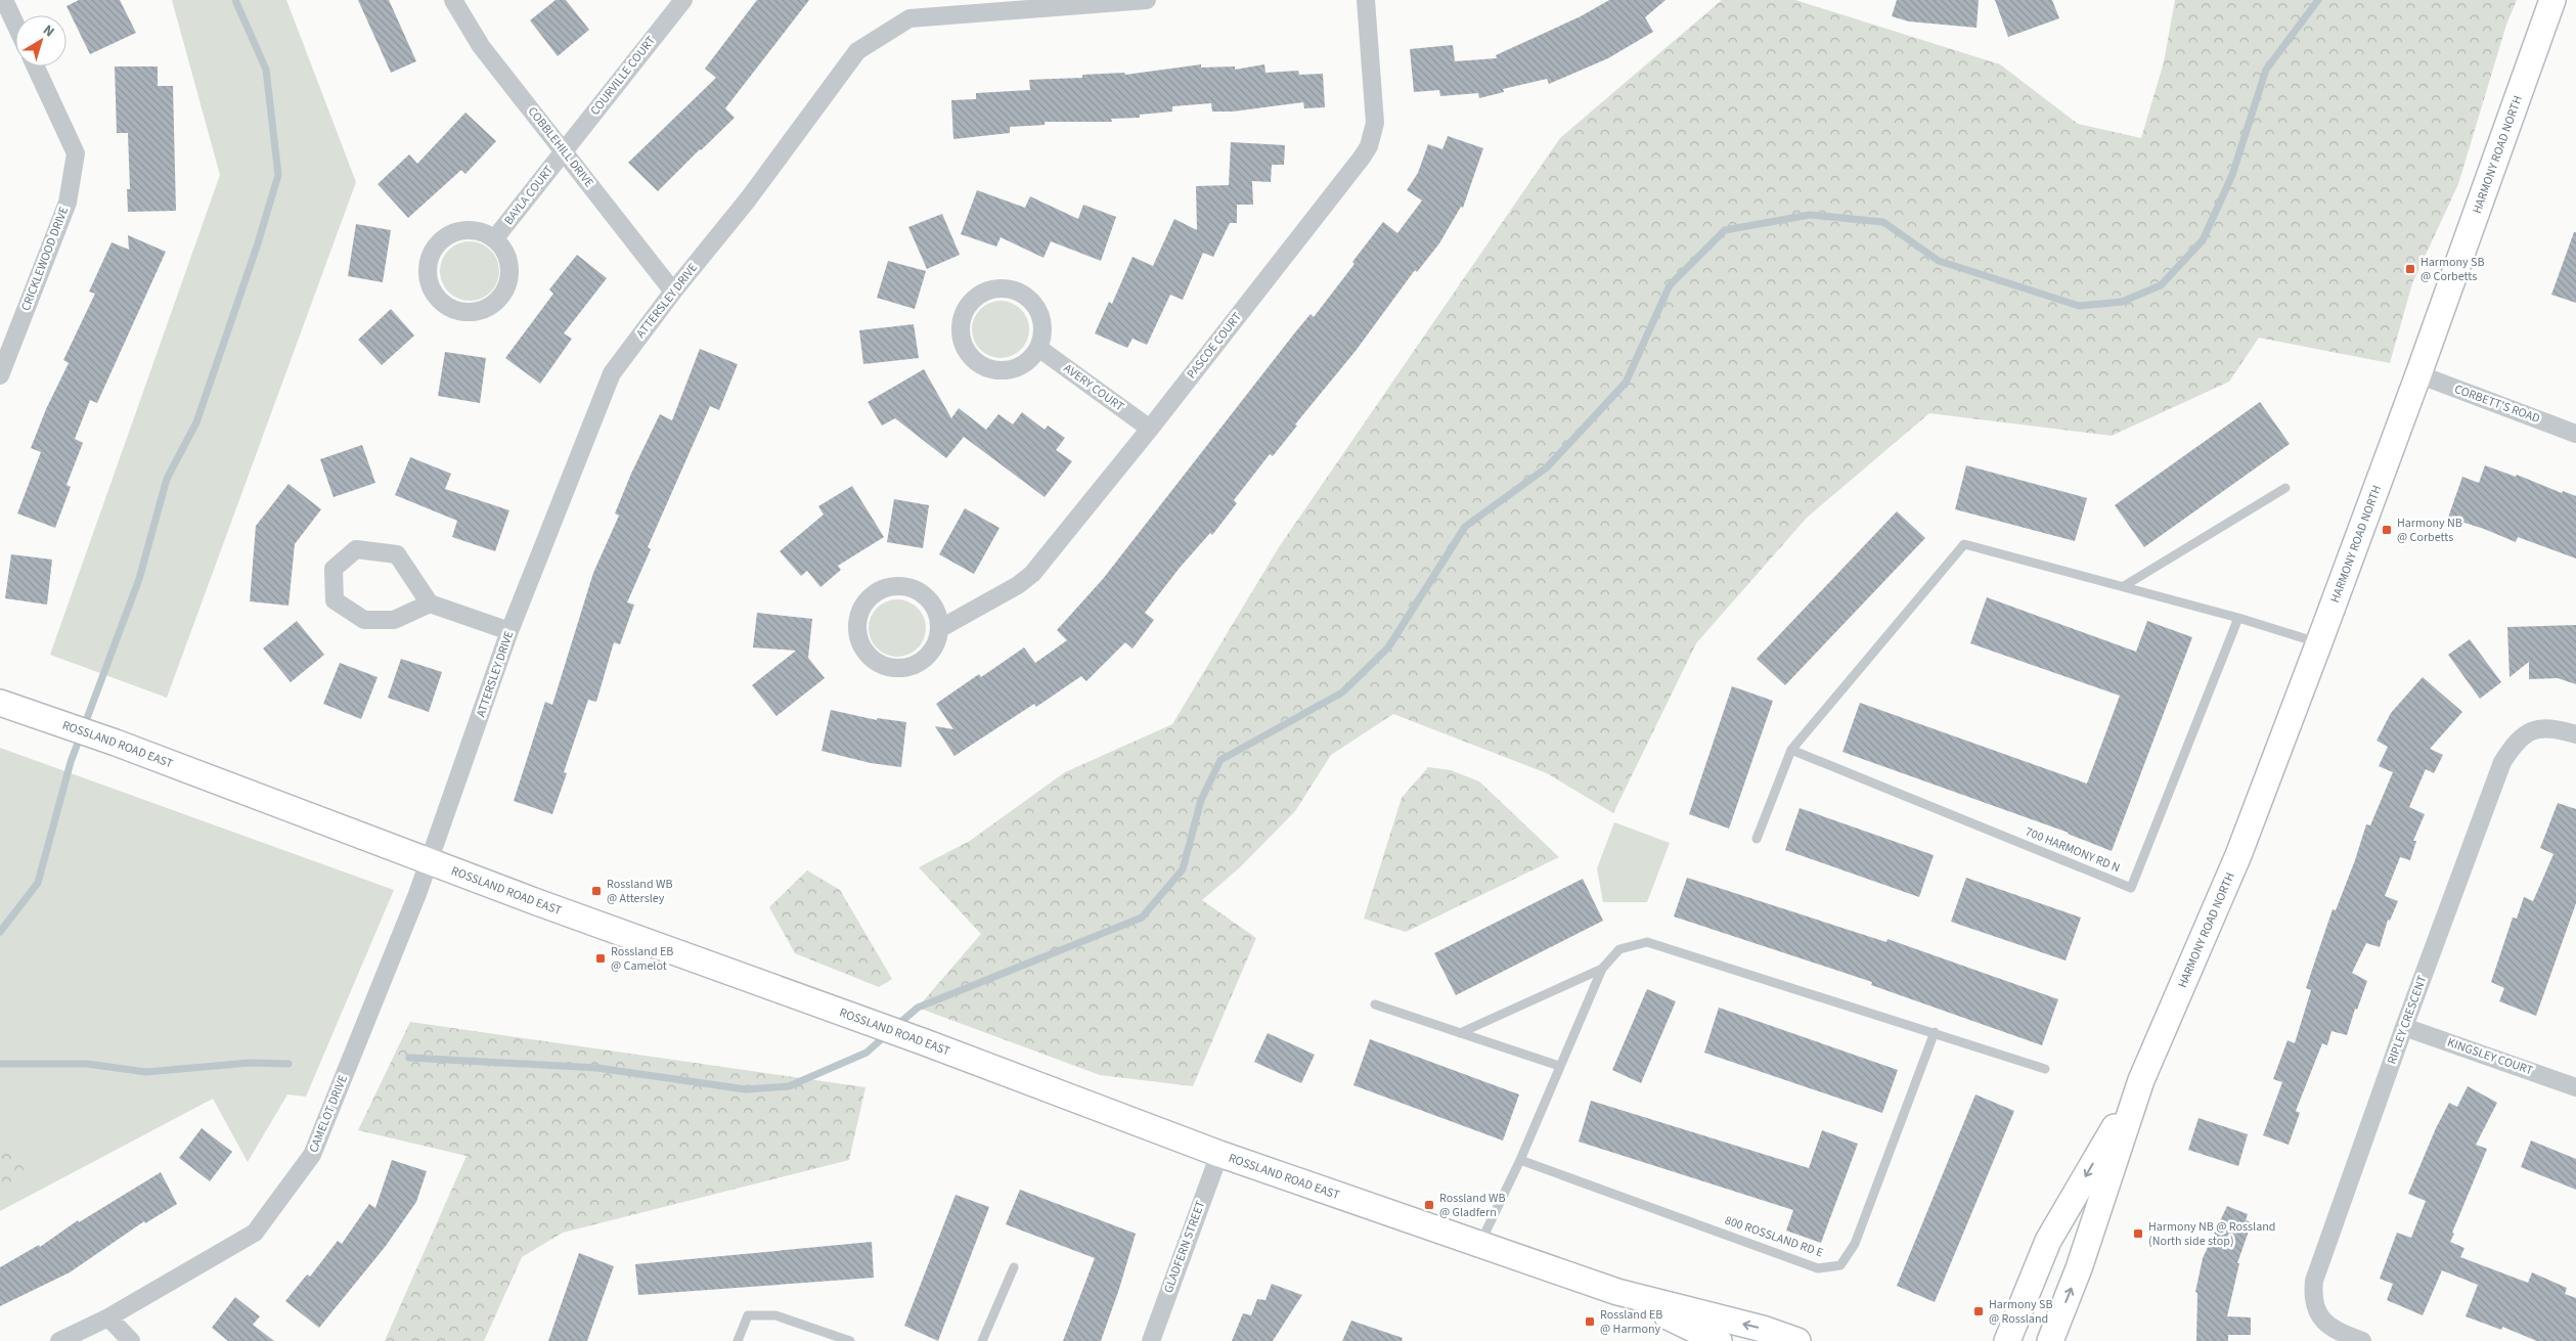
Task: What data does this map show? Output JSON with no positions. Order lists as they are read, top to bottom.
{
  "streets": {
    "main road": ["HARMONY ROAD NORTH", "ROSSLAND ROAD EAST"],
    "street": [
      "COURVILLE COURT",
      "COBBLEHILL DRIVE",
      "BAYLA COURT",
      "CRICKLEWOOD DRIVE",
      "ATTERSLEY DRIVE",
      "PASCOE COURT",
      "AVERY COURT",
      "CORBETT'S ROAD",
      "RIPLEY CRESCENT",
      "KINGSLEY COURT",
      "CAMELOT DRIVE",
      "GLADFERN STREET"
    ],
    "lane": ["700 HARMONY RD N", "800 ROSSLAND RD E"]
  },
  "crossings": [
    ["COURVILLE COURT", "COBBLEHILL DRIVE"],
    ["COURVILLE COURT", "BAYLA COURT"],
    ["COBBLEHILL DRIVE", "BAYLA COURT"],
    ["COBBLEHILL DRIVE", "ATTERSLEY DRIVE"],
    ["HARMONY ROAD NORTH", "CORBETT'S ROAD"],
    ["ATTERSLEY DRIVE", "ROSSLAND ROAD EAST"],
    ["ATTERSLEY DRIVE", "CAMELOT DRIVE"],
    ["PASCOE COURT", "AVERY COURT"],
    ["ROSSLAND ROAD EAST", "CAMELOT DRIVE"],
    ["ROSSLAND ROAD EAST", "GLADFERN STREET"],
    ["RIPLEY CRESCENT", "KINGSLEY COURT"]
  ],
  "places": {
    "transit": [
      "Harmony SB @ Corbetts",
      "Harmony NB @ Corbetts",
      "Rossland WB @ Attersley",
      "Rossland EB @ Camelot",
      "Rossland WB @ Gladfern",
      "Harmony NB @ Rossland (North side stop)",
      "Harmony SB @ Rossland",
      "Rossland EB @ Harmony"
    ]
  },
  "north": "top right"
}
